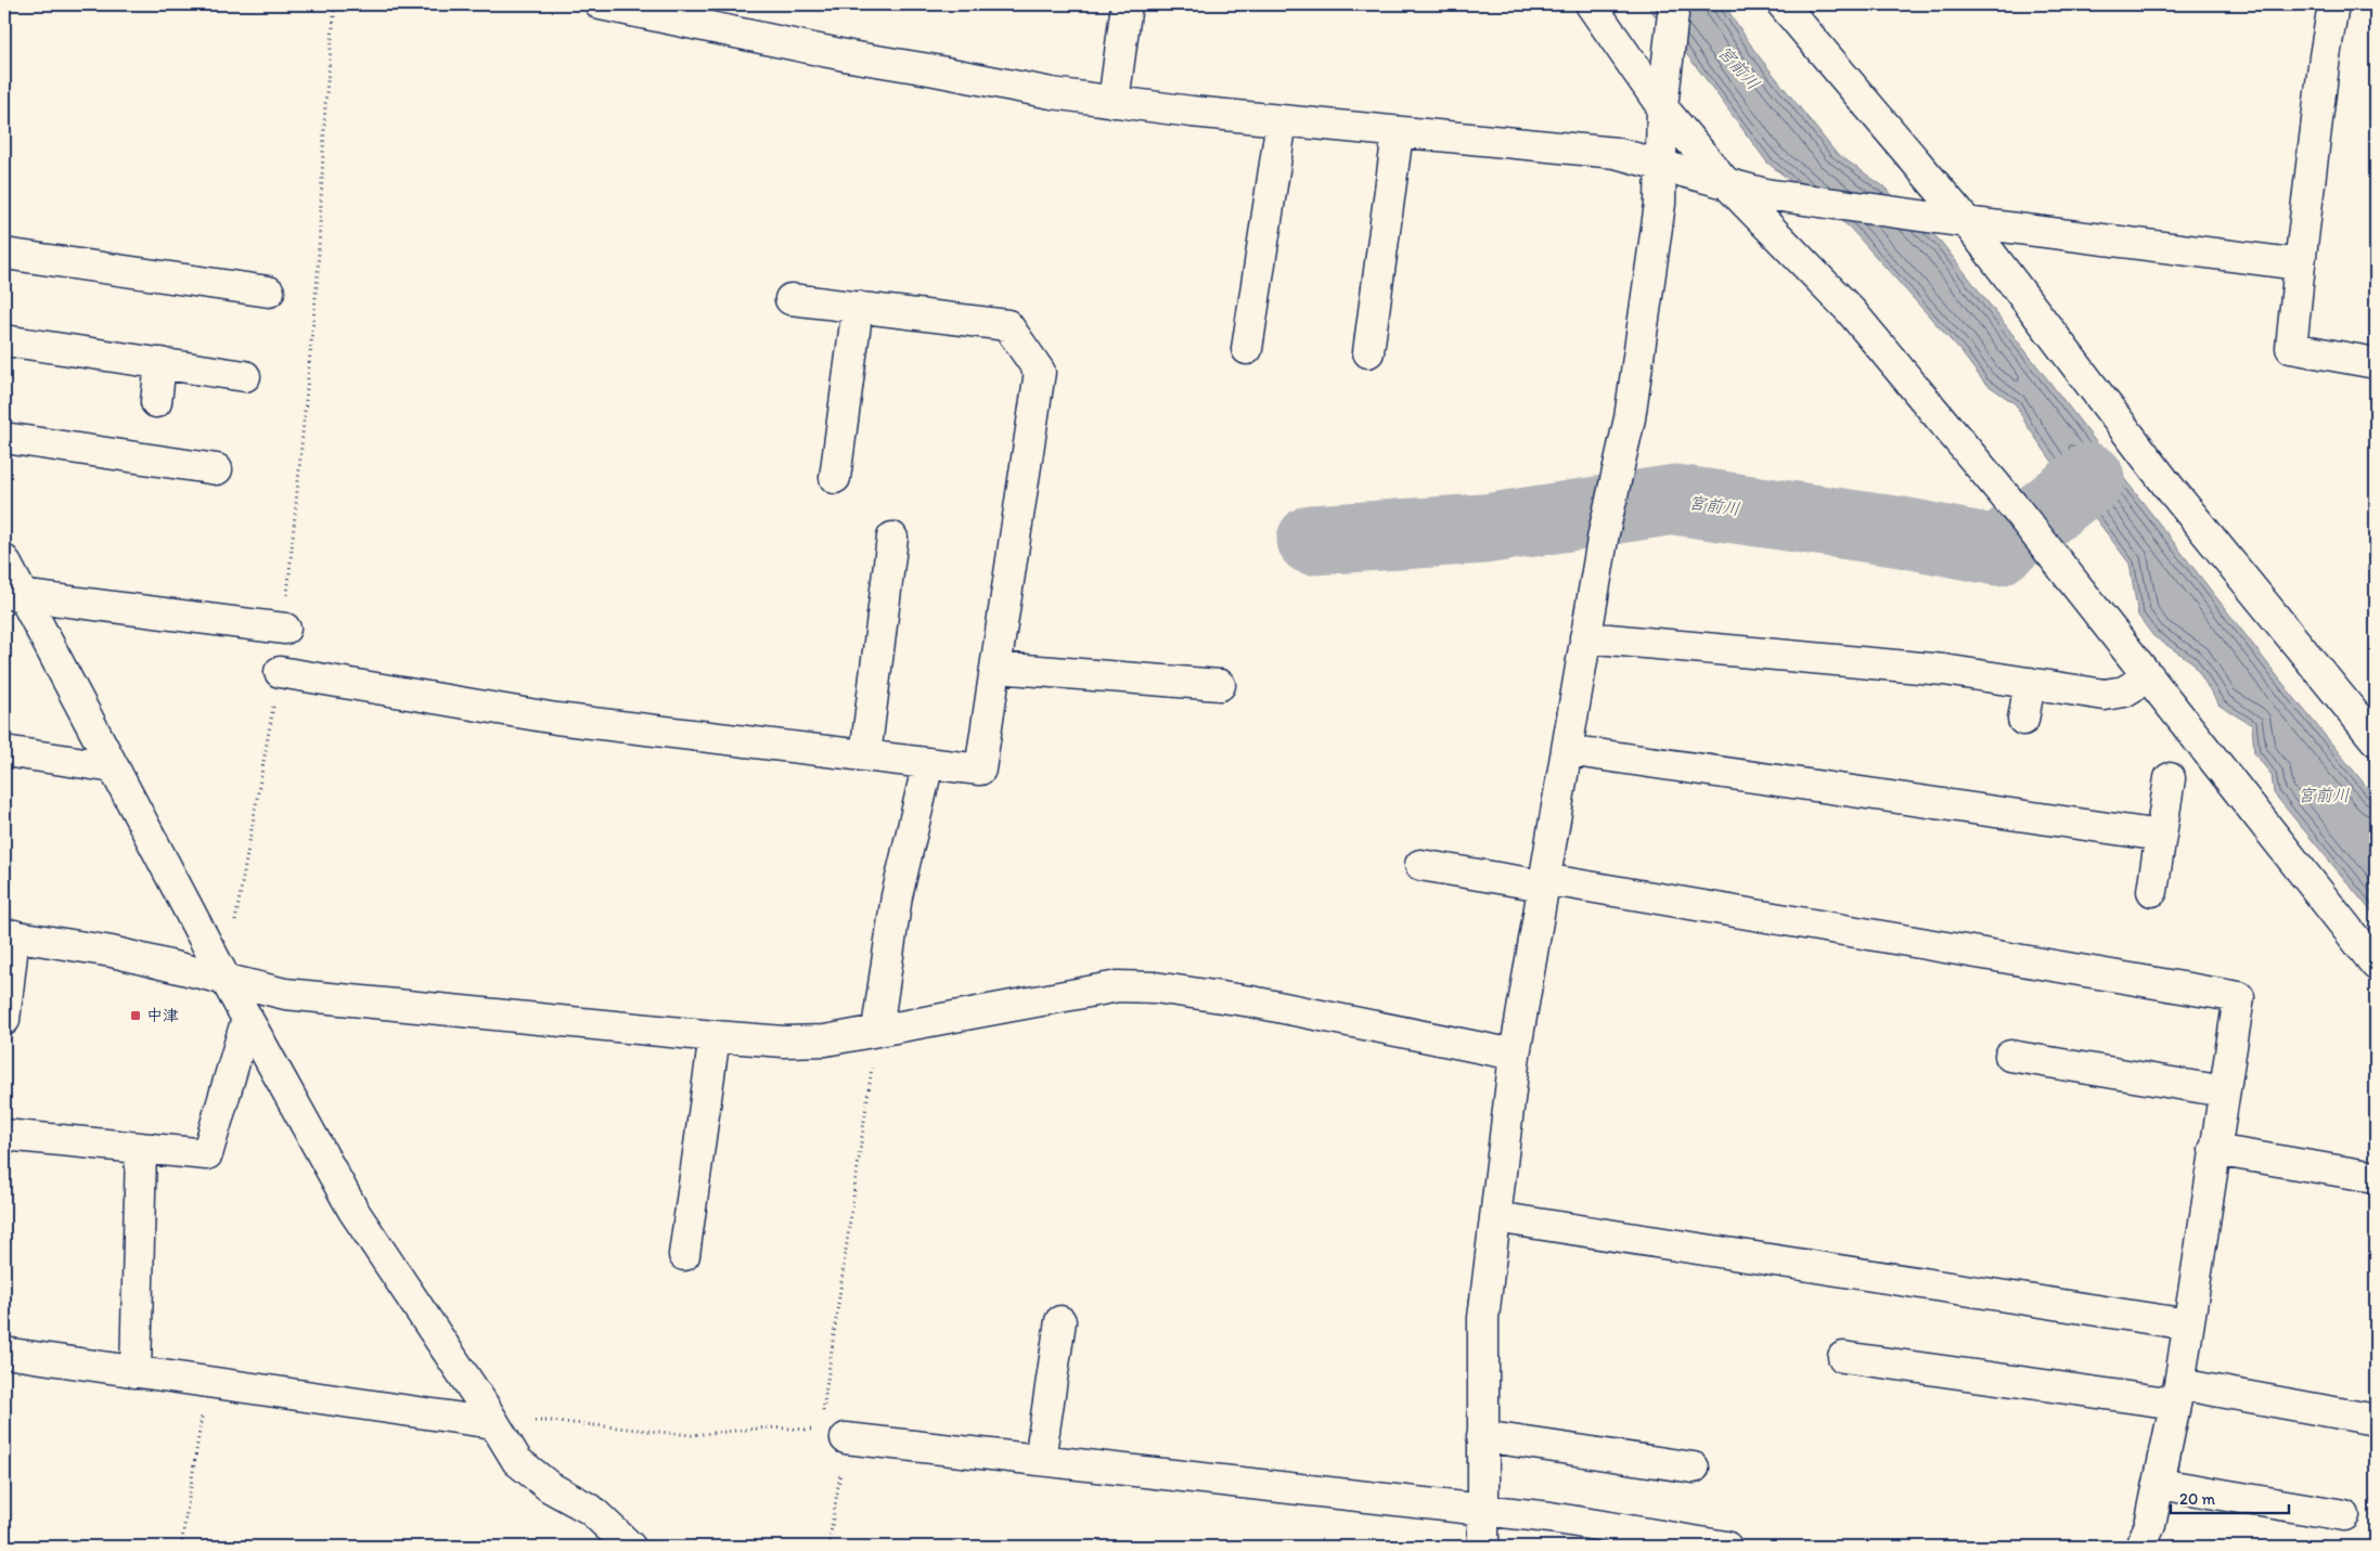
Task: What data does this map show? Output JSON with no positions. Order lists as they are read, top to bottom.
{
  "water": ["宮前川"],
  "places": {
    "transit": ["中津"]
  },
  "scale_bar": "20 m"
}
